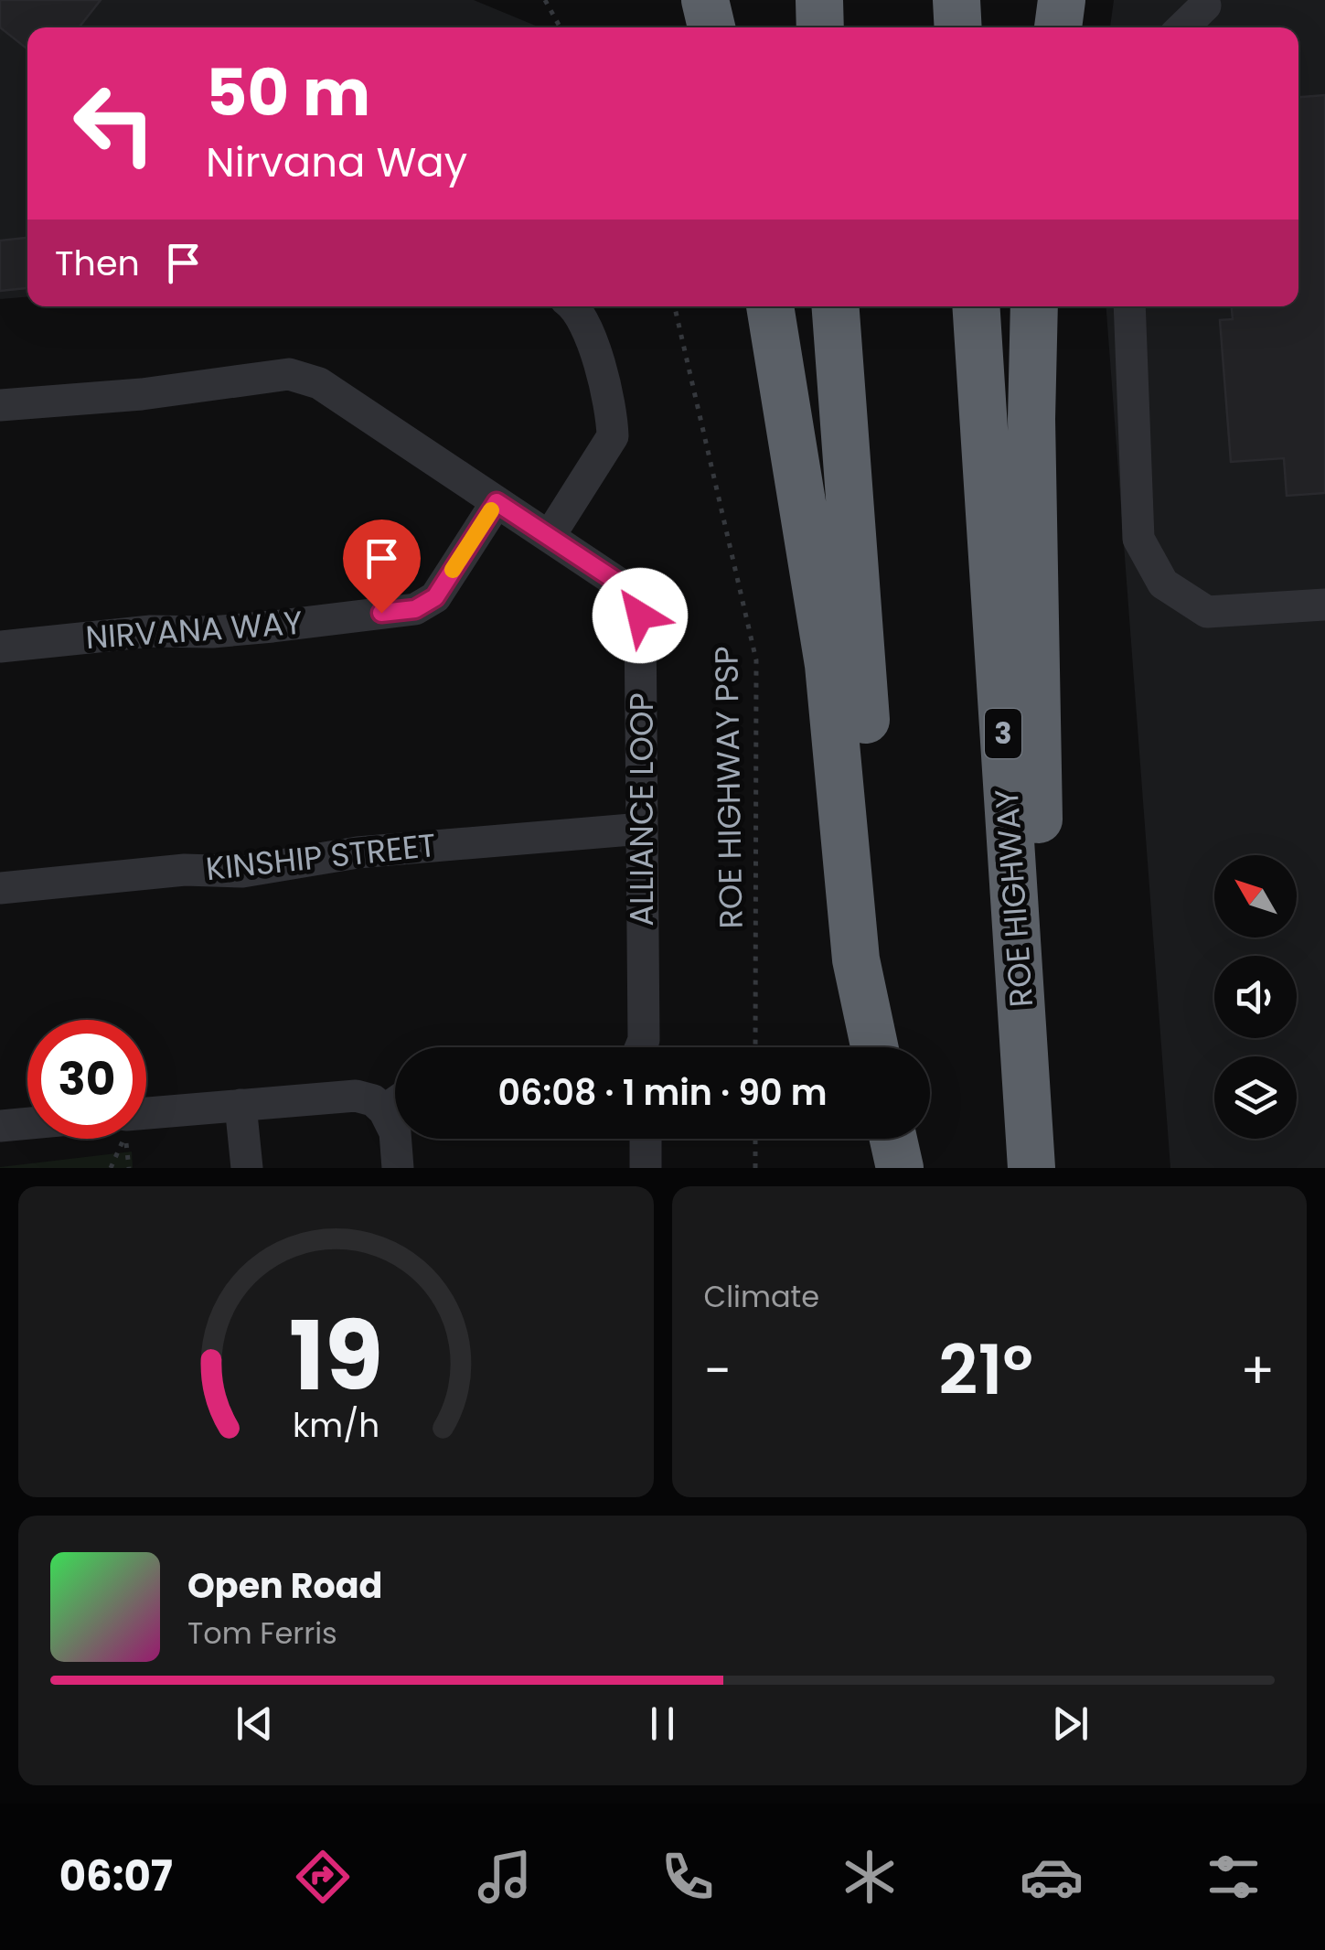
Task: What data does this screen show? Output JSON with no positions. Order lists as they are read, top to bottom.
{
  "streets": {
    "highway": ["3", "ROE HIGHWAY"],
    "street": ["NIRVANA WAY", "ALLIANCE LOOP", "KINSHIP STREET"],
    "path": ["ROE HIGHWAY PSP"]
  },
  "crossings": [
    ["NIRVANA WAY", "ALLIANCE LOOP"],
    ["ALLIANCE LOOP", "KINSHIP STREET"]
  ],
  "north": "top left",
  "page": {
    "turn": ["50 m", "Nirvana Way"],
    "then": "Then",
    "limit": "30",
    "trip": "06:08 · 1 min · 90 m",
    "tile": "Climate",
    "heat": ["−", "21°", "+"],
    "song": ["Open Road", "Tom Ferris"],
    "tabs": "06:07",
    "gauge": ["19", "km/h"]
  }
}
